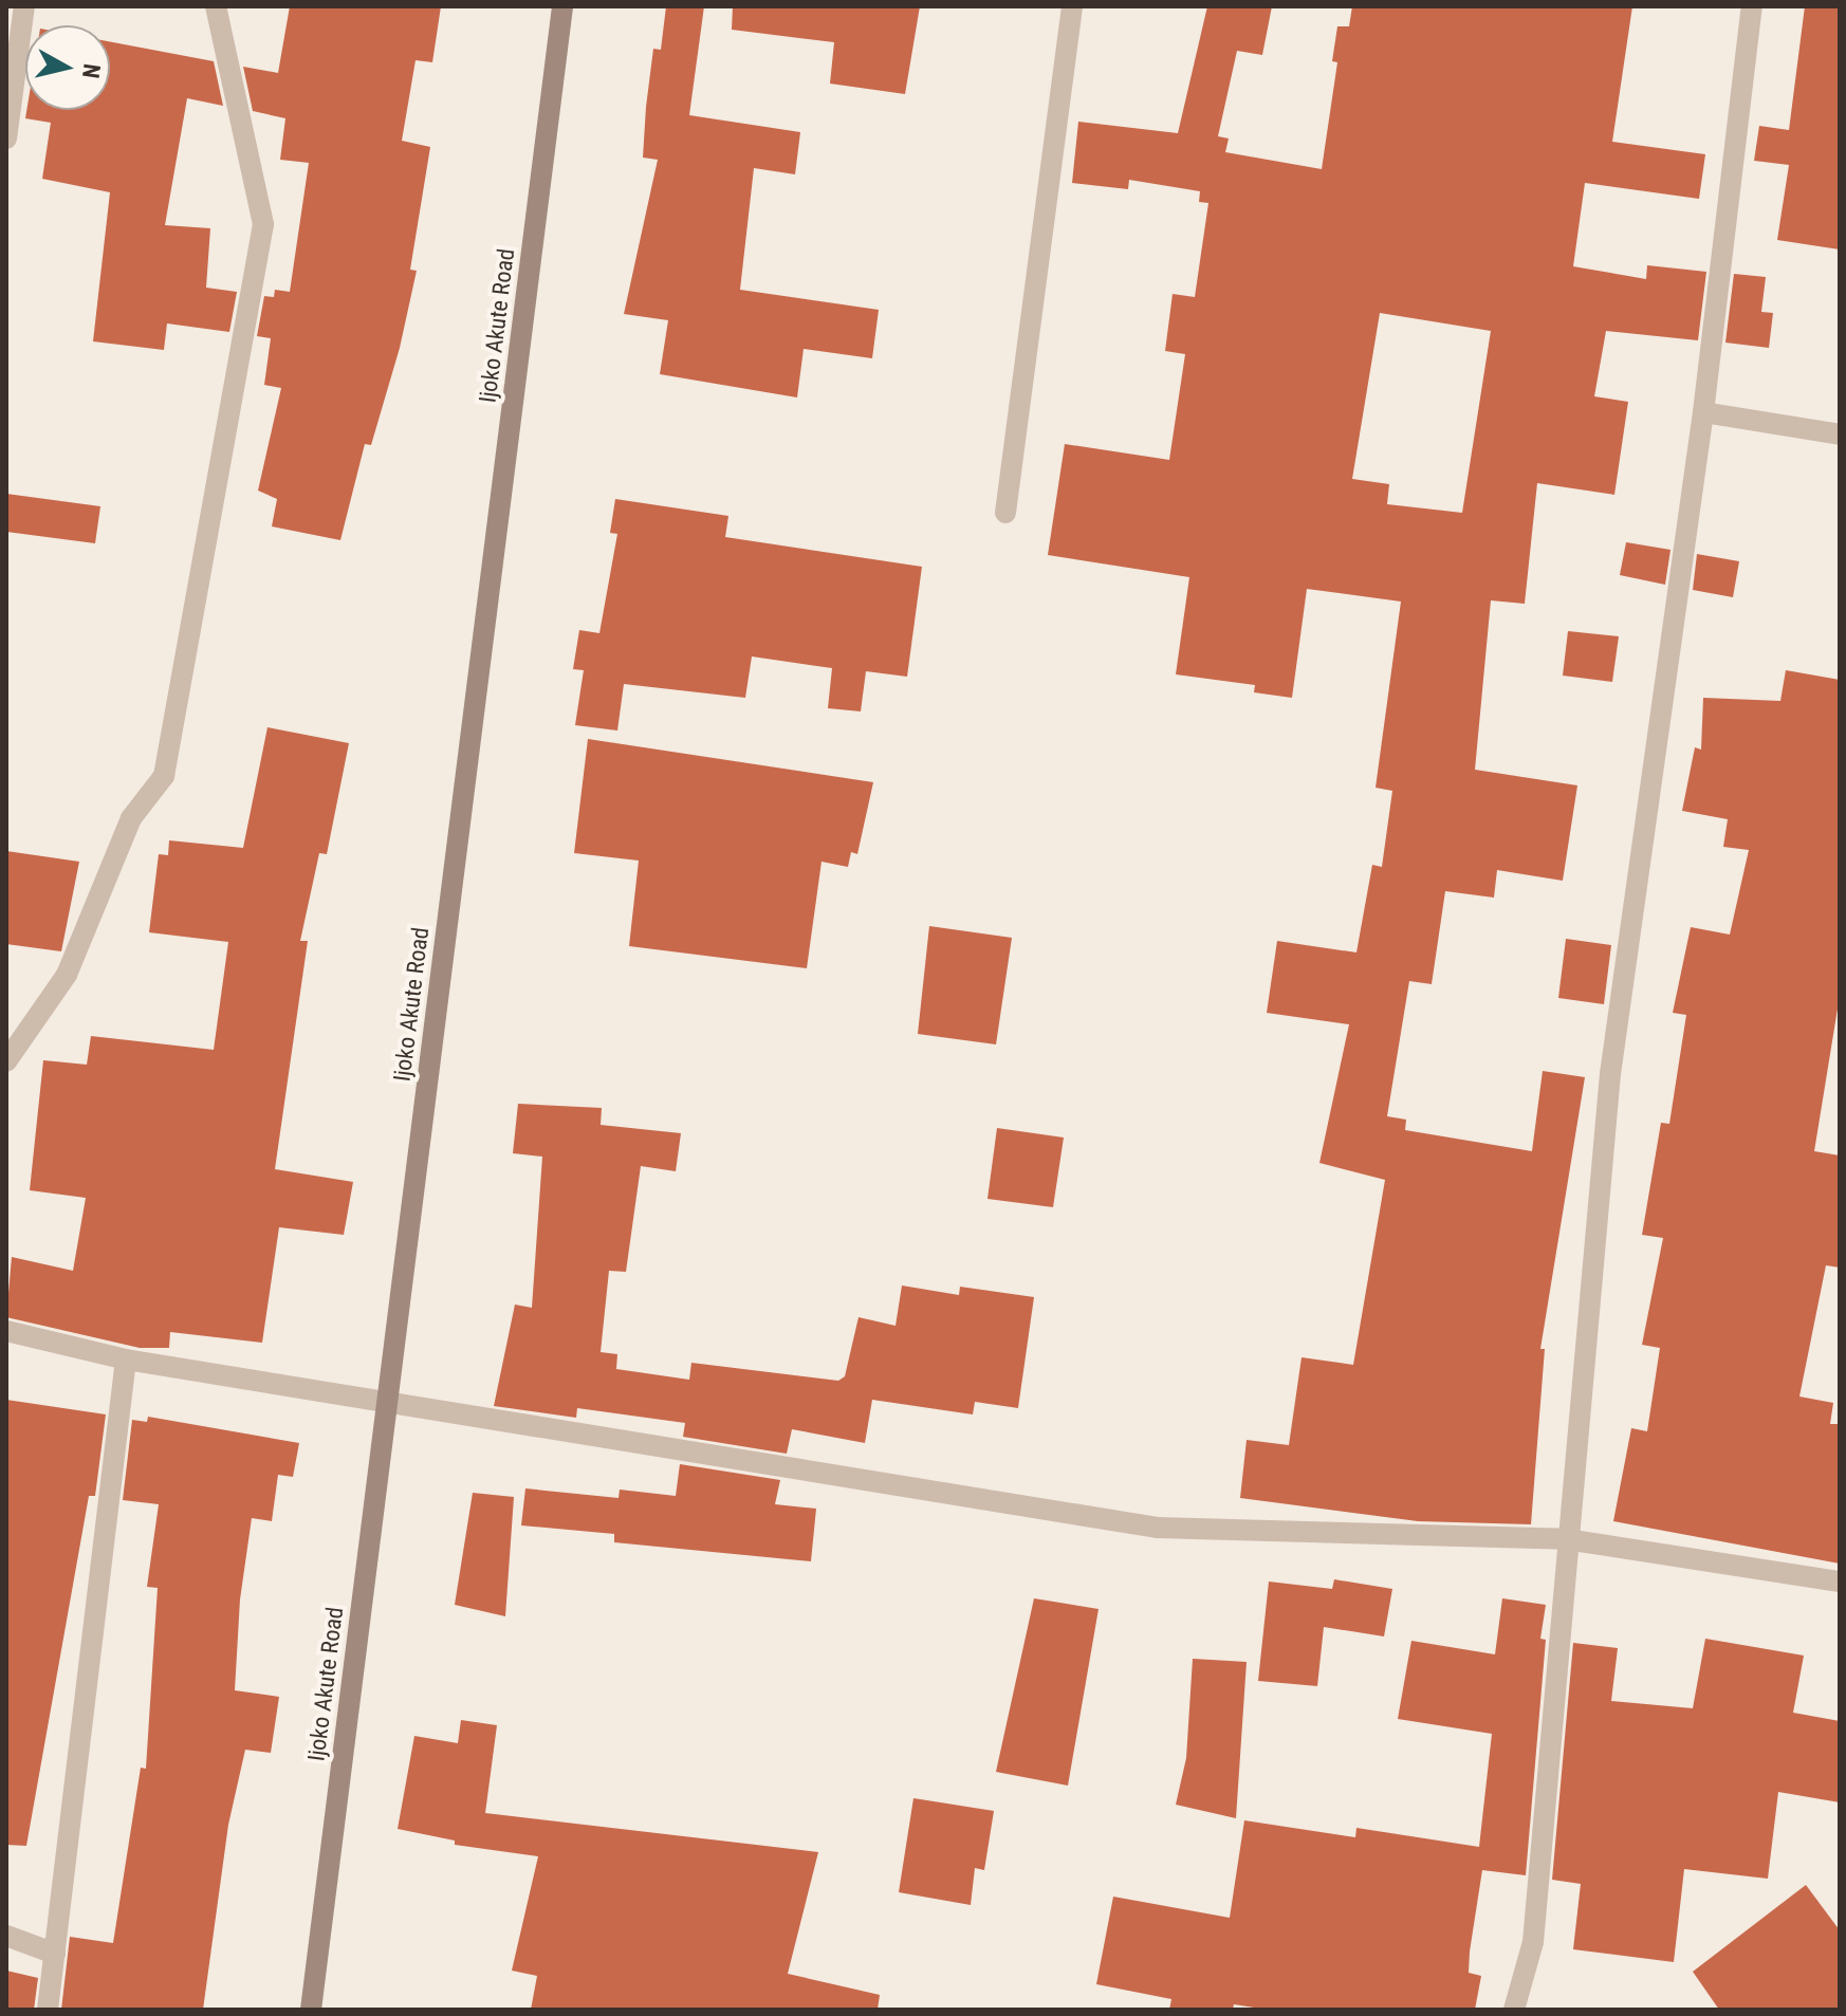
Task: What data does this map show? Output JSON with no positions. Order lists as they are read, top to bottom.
{
  "streets": {
    "main road": ["Ijoko Akute Road"]
  },
  "north": "right"
}
